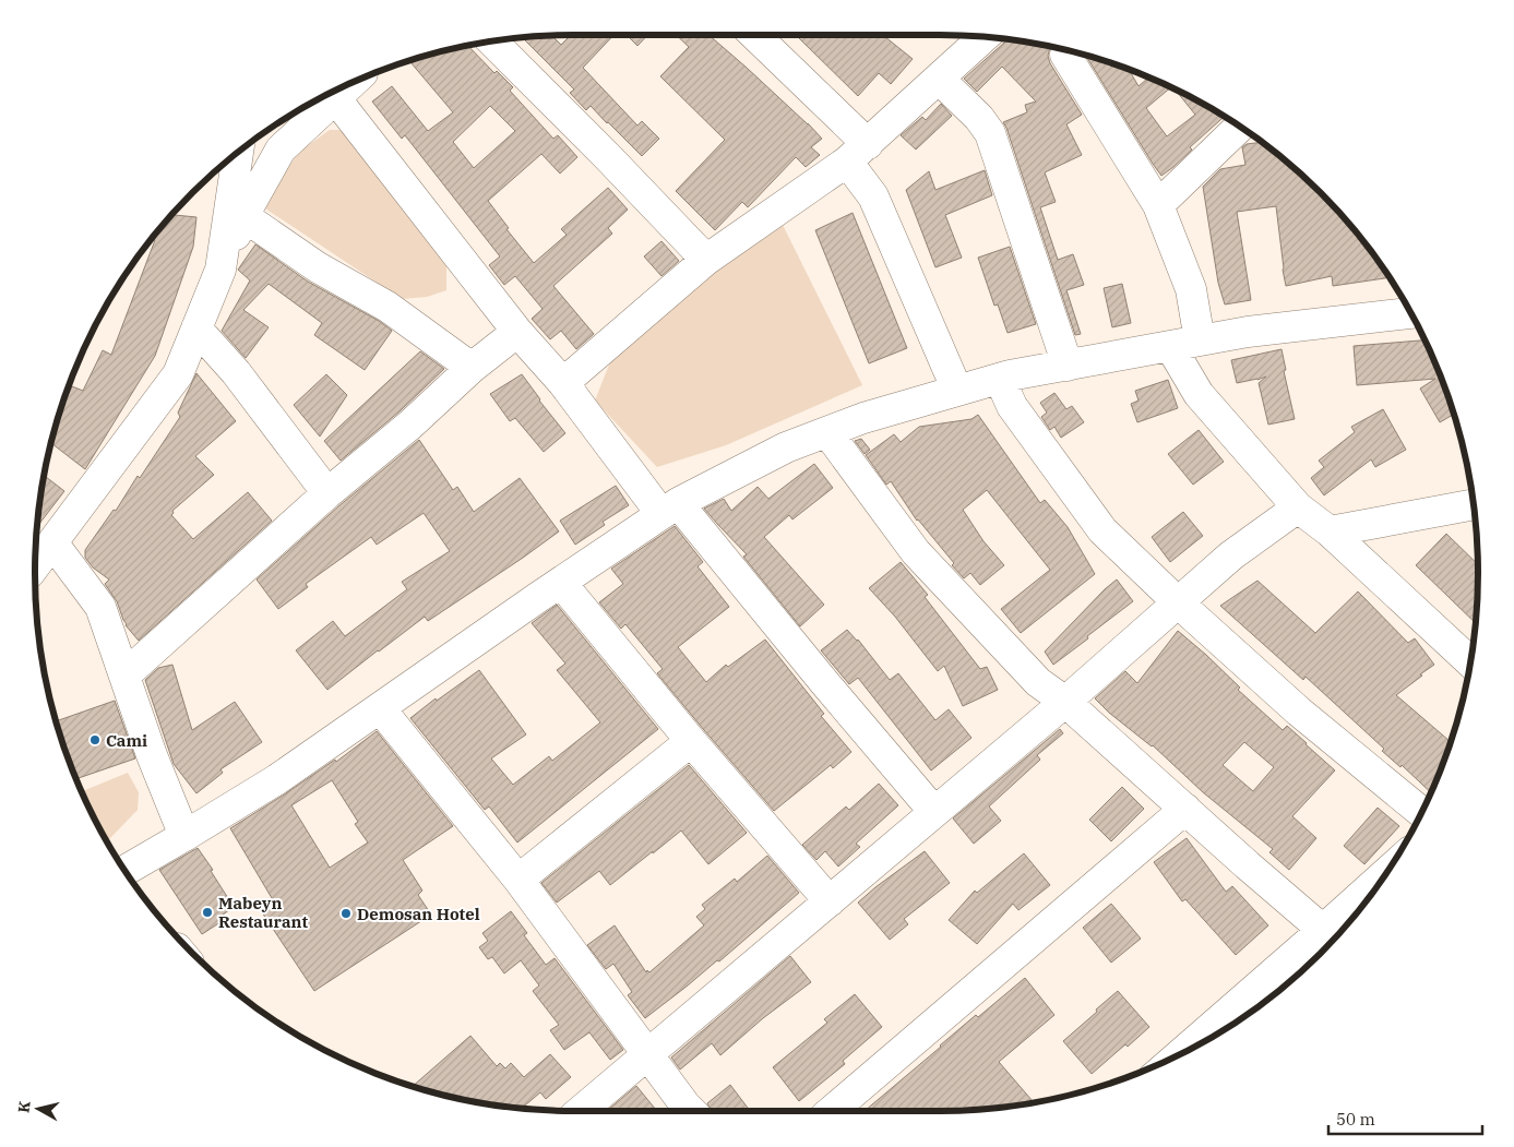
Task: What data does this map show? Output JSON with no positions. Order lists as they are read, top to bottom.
{
  "places": ["Cami", "Mabeyn Restaurant", "Demosan Hotel"],
  "scale_bar": "50 m",
  "north": "left"
}
